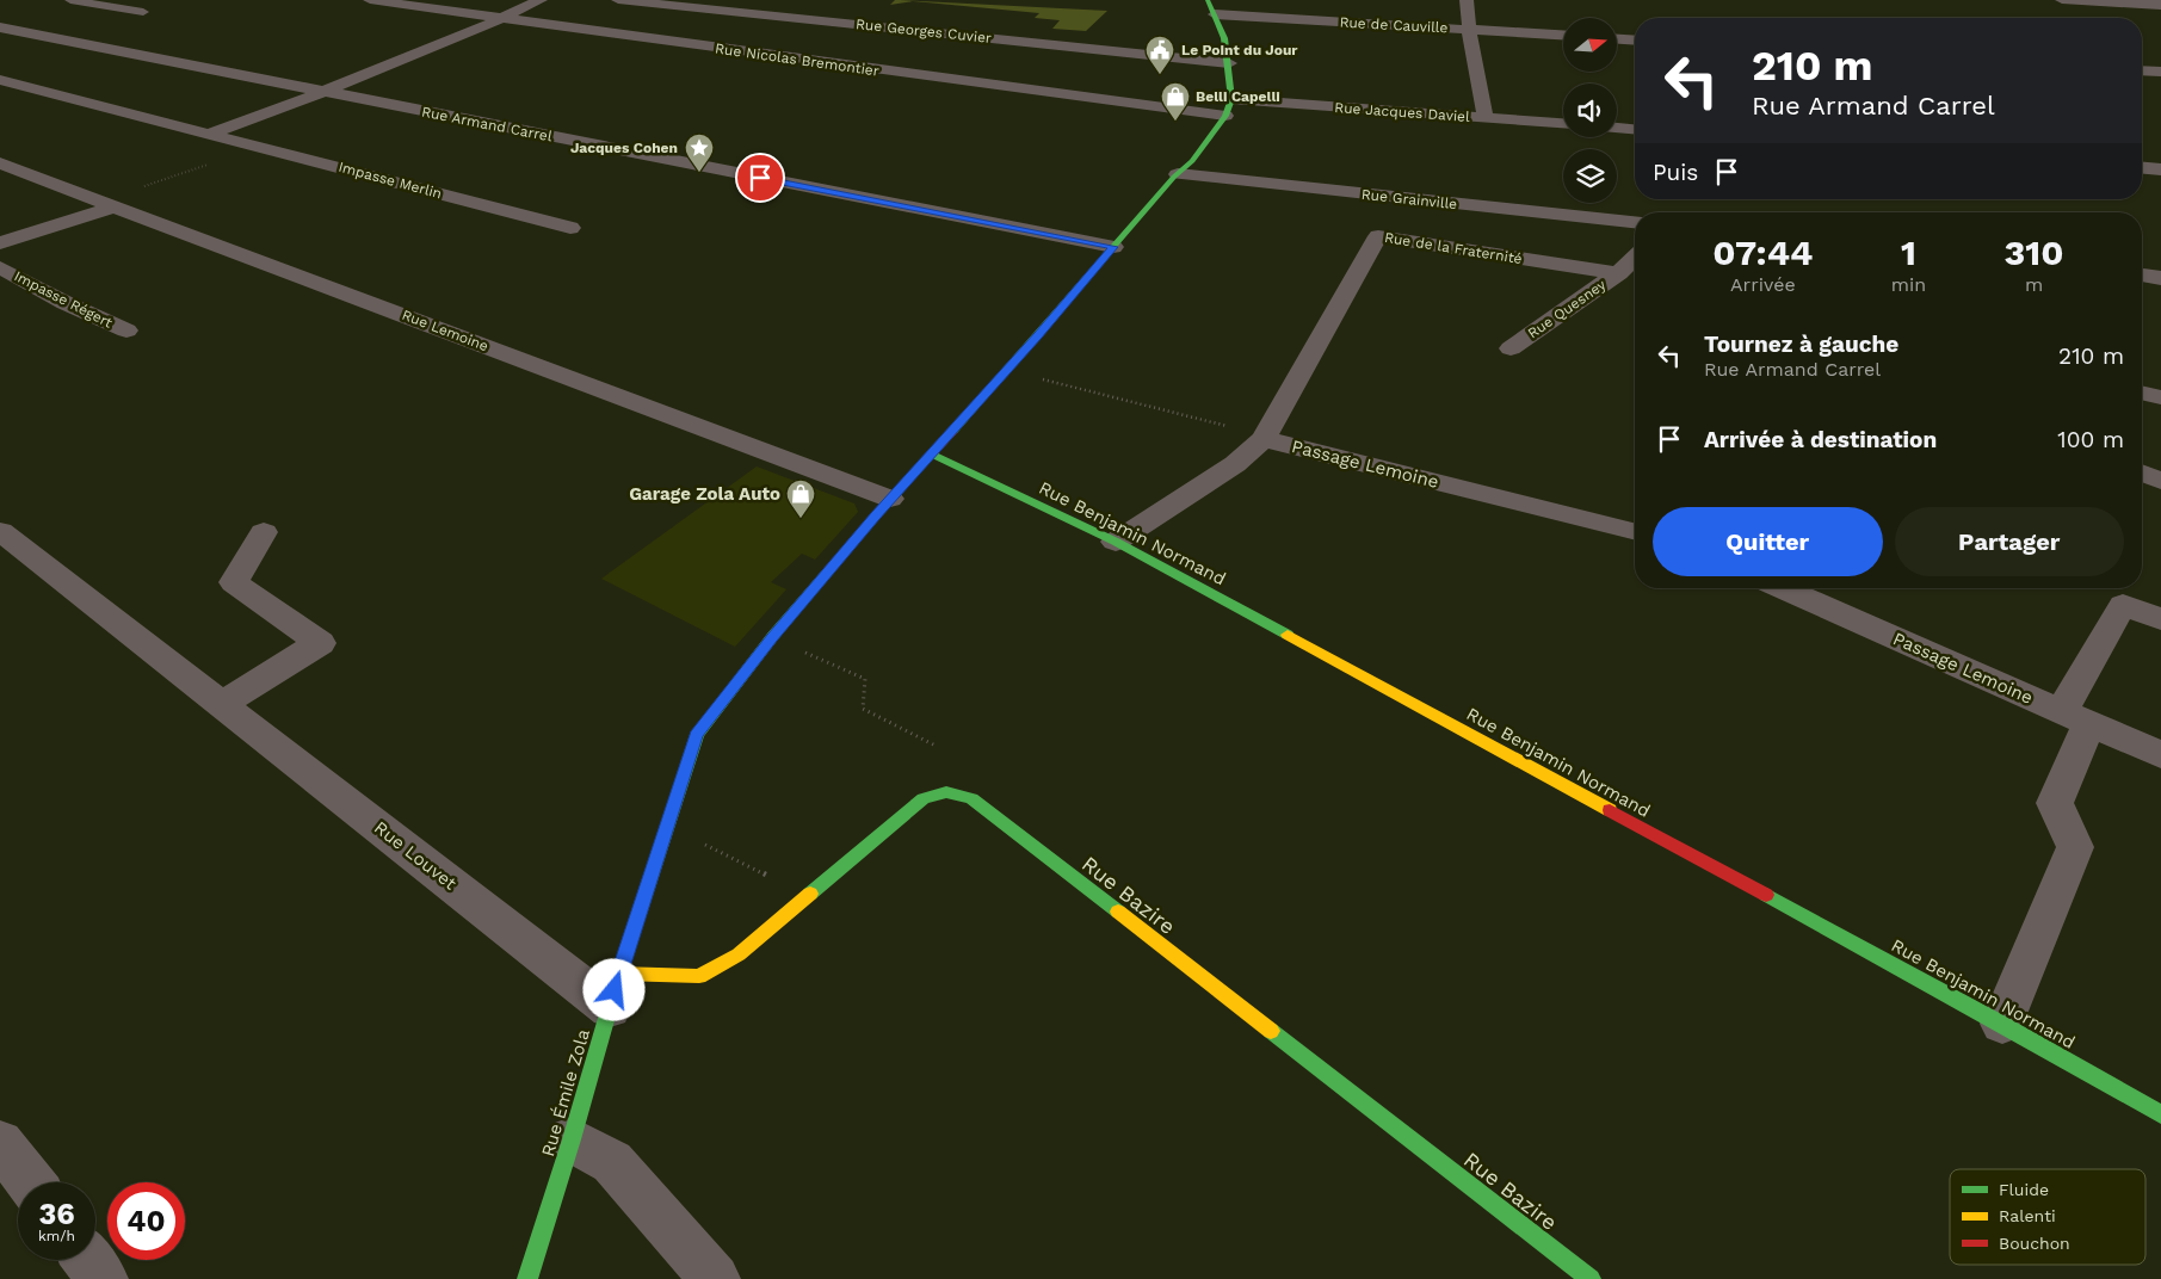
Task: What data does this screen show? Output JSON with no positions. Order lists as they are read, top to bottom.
{
  "streets": {
    "street": [
      "Rue de Cauville",
      "Rue Georges Cuvier",
      "Rue Nicolas Bremontier",
      "Rue Jacques Daviel",
      "Rue Armand Carrel",
      "Impasse Merlin",
      "Rue Grainville",
      "Rue de la Fraternité",
      "Impasse Régert",
      "Rue Quesney",
      "Rue Lemoine",
      "Passage Lemoine",
      "Rue Benjamin Normand",
      "Rue Louvet",
      "Rue Bazire",
      "Rue Émile Zola"
    ]
  },
  "crossings": [
    ["Rue Nicolas Bremontier", "Rue Émile Zola"],
    ["Rue Jacques Daviel", "Rue Émile Zola"],
    ["Rue Armand Carrel", "Rue Émile Zola"],
    ["Rue Grainville", "Rue Émile Zola"],
    ["Rue de la Fraternité", "Rue Quesney"],
    ["Rue de la Fraternité", "Passage Lemoine"],
    ["Rue Lemoine", "Rue Émile Zola"],
    ["Rue Benjamin Normand", "Rue Émile Zola"],
    ["Rue Louvet", "Rue Bazire"],
    ["Rue Louvet", "Rue Émile Zola"],
    ["Rue Bazire", "Rue Émile Zola"]
  ],
  "places": {
    "public building": ["Le Point du Jour"],
    "shop": ["Belli Capelli", "Garage Zola Auto"],
    "place": ["Jacques Cohen"]
  },
  "legend": ["Fluide", "Ralenti", "Bouchon"],
  "north": "right",
  "page": {
    "turn": ["210 m", "Rue Armand Carrel"],
    "then": "Puis",
    "eta": [
      "07:44",
      "Arrivée",
      "1",
      "min",
      "310",
      "m"
    ],
    "list": [
      {
        "name": "Tournez à gauche",
        "note": "Rue Armand Carrel",
        "value": "210 m"
      },
      {
        "name": "Arrivée à destination",
        "value": "100 m"
      }
    ],
    "buttons": ["Quitter", "Partager"],
    "speed": "36 km/h",
    "limit": "40"
  }
}
